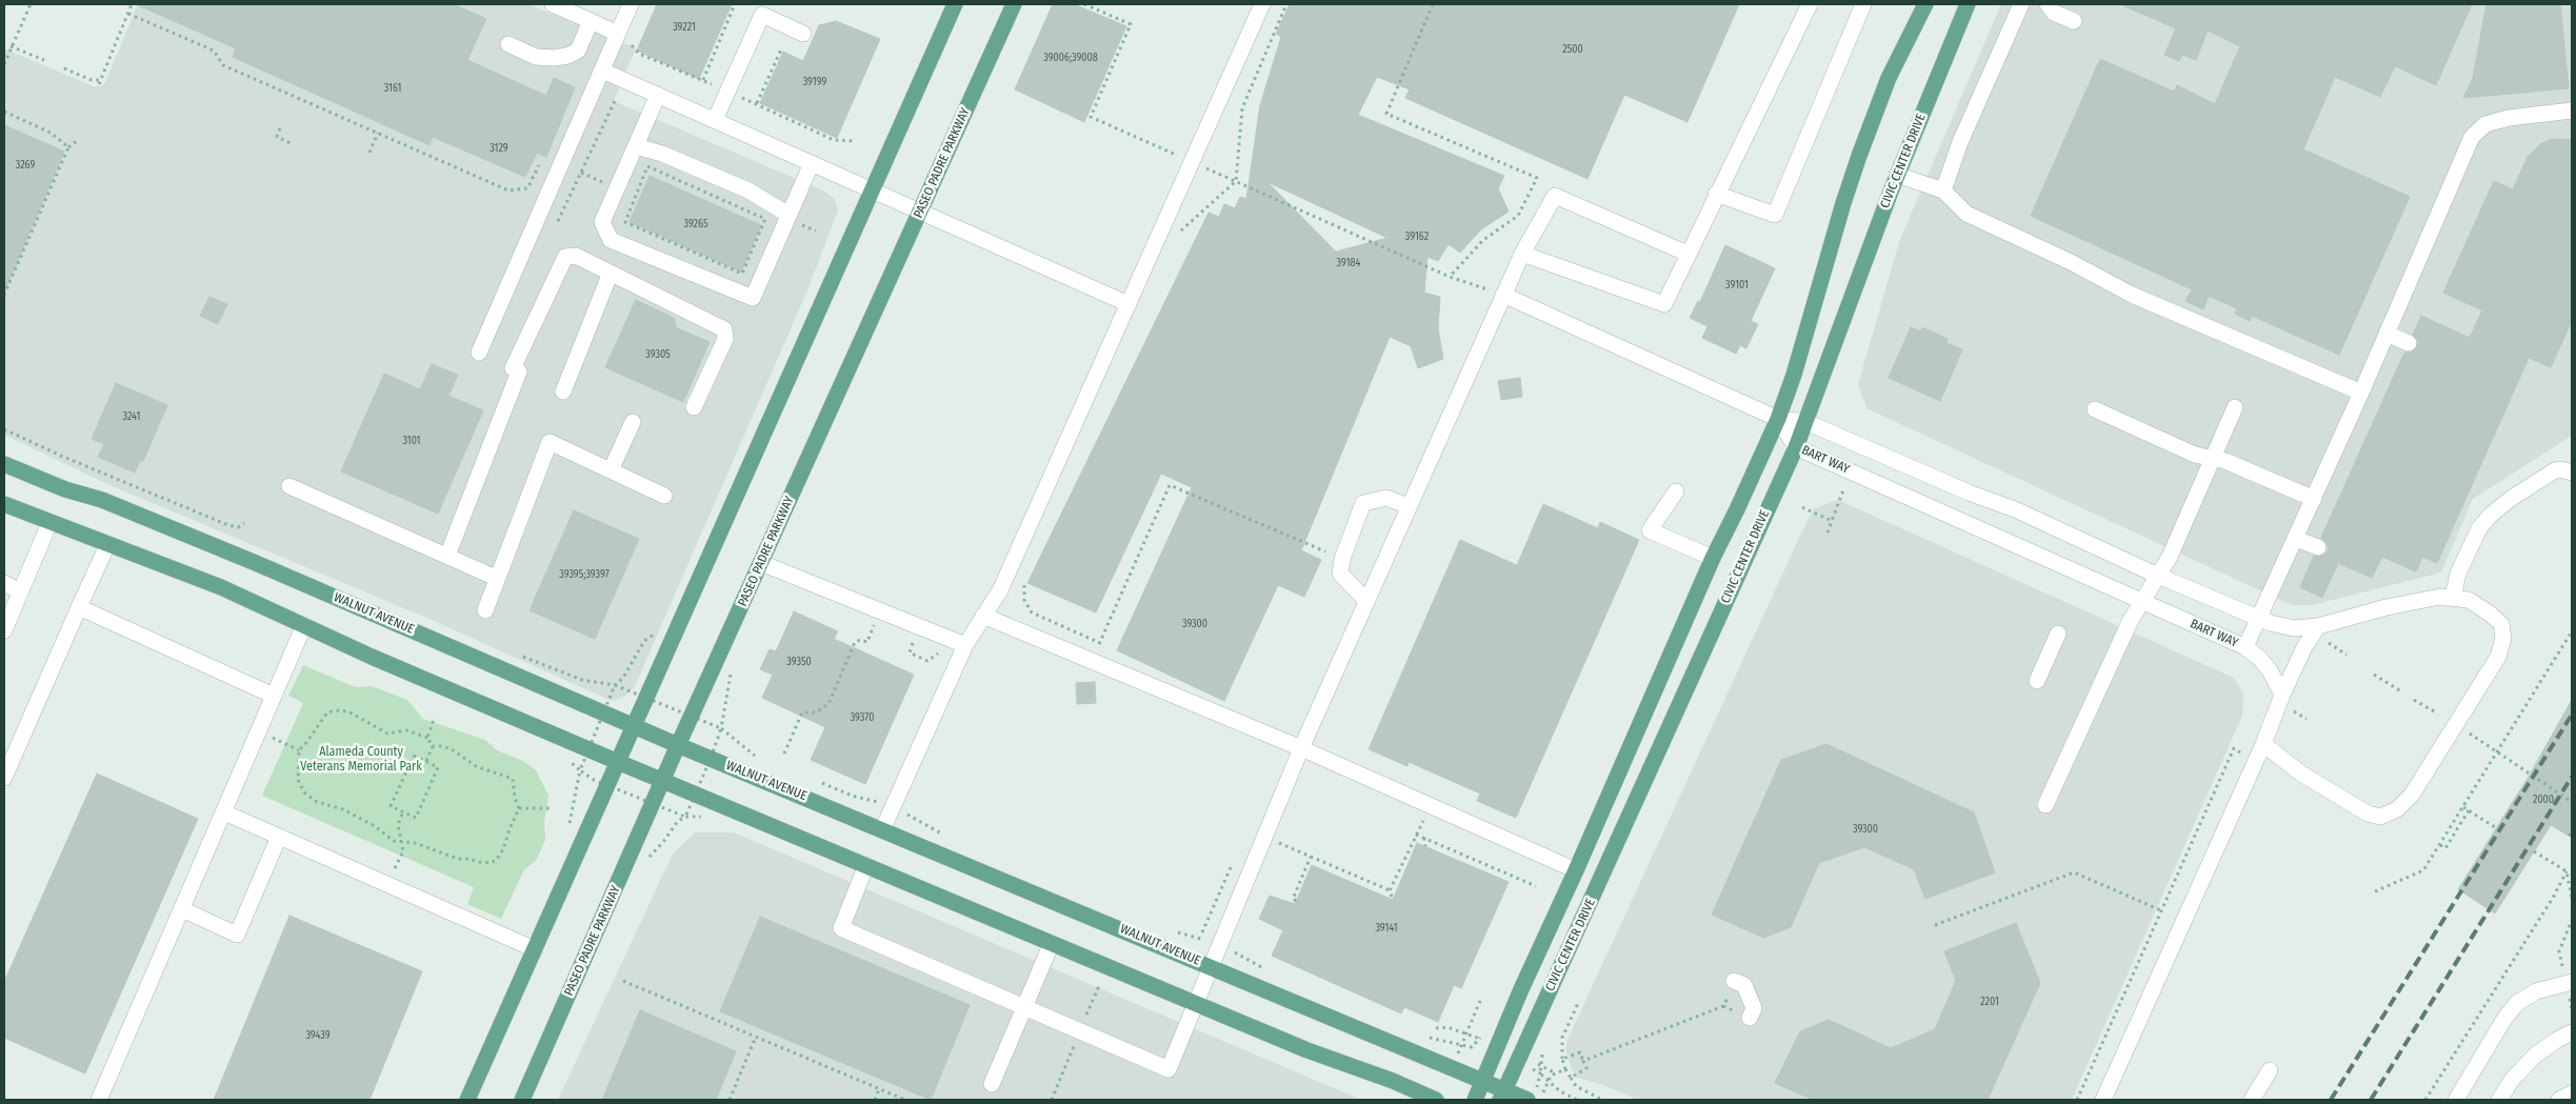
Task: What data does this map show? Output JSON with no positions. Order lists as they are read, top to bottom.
{
  "streets": {
    "main road": ["CIVIC CENTER DRIVE", "PASEO PADRE PARKWAY", "WALNUT AVENUE"],
    "street": ["BART WAY"]
  },
  "crossings": [
    ["CIVIC CENTER DRIVE", "BART WAY"],
    ["CIVIC CENTER DRIVE", "WALNUT AVENUE"],
    ["PASEO PADRE PARKWAY", "WALNUT AVENUE"]
  ],
  "parks": ["Alameda County Veterans Memorial Park"],
  "house_numbers": [
    "39221",
    "2500",
    "39006;39008",
    "39199",
    "3161",
    "3129",
    "3269",
    "39265",
    "39162",
    "39184",
    "39101",
    "39305",
    "3241",
    "3101",
    "39395;39397",
    "39300",
    "39350",
    "39370",
    "2000",
    "39300",
    "39141",
    "2201",
    "39439"
  ]
}
